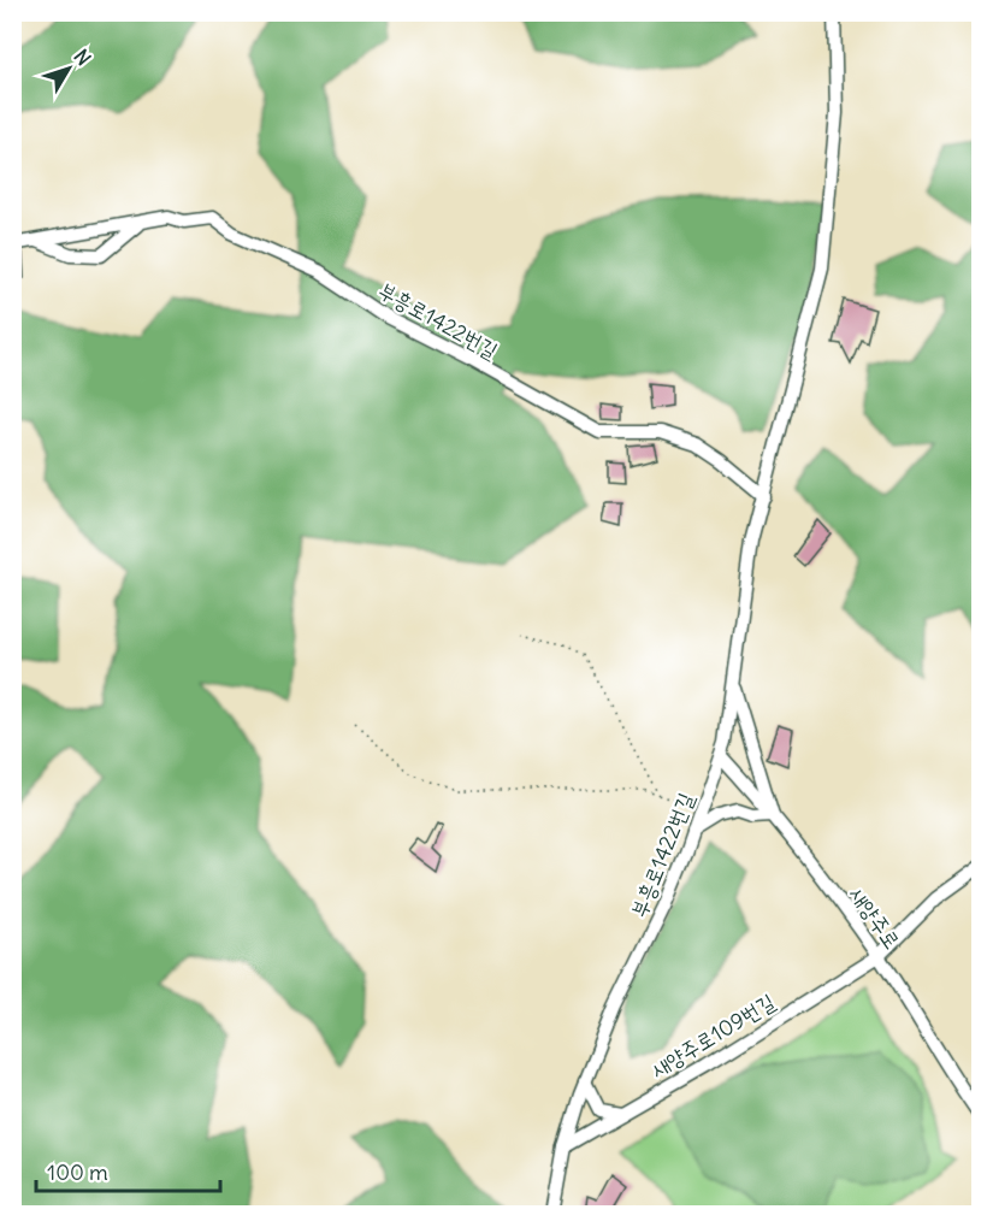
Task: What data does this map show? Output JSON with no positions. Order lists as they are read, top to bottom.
{
  "streets": {
    "street": ["부흥로1422번길", "새양주로", "새양주로109번길"]
  },
  "crossings": [
    ["부흥로1422번길", "새양주로"],
    ["부흥로1422번길", "새양주로109번길"],
    ["새양주로", "새양주로109번길"]
  ],
  "scale_bar": "100 m",
  "north": "top right"
}
